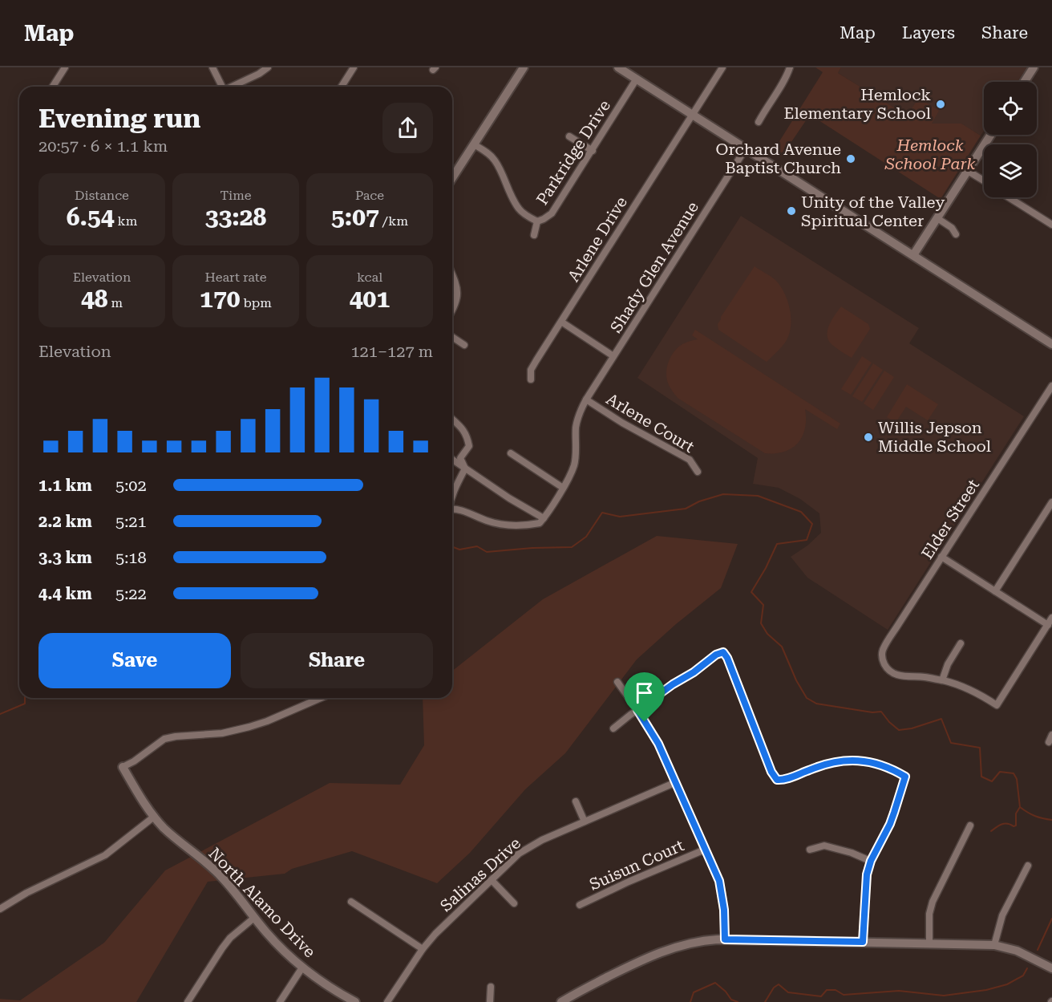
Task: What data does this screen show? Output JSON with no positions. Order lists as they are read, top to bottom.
{
  "streets": {
    "street": [
      "Parkridge Drive",
      "Arlene Drive",
      "Shady Glen Avenue",
      "Arlene Court",
      "Elder Street",
      "Suisun Court",
      "Salinas Drive",
      "North Alamo Drive"
    ]
  },
  "crossings": [
    ["Shady Glen Avenue", "Arlene Court"]
  ],
  "parks": ["Hemlock School Park"],
  "places": [
    "Hemlock Elementary School",
    "Orchard Avenue Baptist Church",
    "Unity of the Valley Spiritual Center",
    "Willis Jepson Middle School"
  ],
  "page": {
    "header": "Map",
    "nav": ["Map", "Layers", "Share"],
    "heading": ["Evening run", "20:57 · 6 × 1.1 km"],
    "stats": [
      ["Distance", "6.54 km"],
      ["Time", "33:28"],
      ["Pace", "5:07 /km"],
      ["Elevation", "48 m"],
      ["Heart rate", "170 bpm"],
      ["kcal", "401"]
    ],
    "chart": ["Elevation", "121–127 m"],
    "list": [
      {
        "name": "1.1 km",
        "note": "5:02"
      },
      {
        "name": "2.2 km",
        "note": "5:21"
      },
      {
        "name": "3.3 km",
        "note": "5:18"
      },
      {
        "name": "4.4 km",
        "note": "5:22"
      }
    ],
    "buttons": ["Save", "Share"]
  }
}
